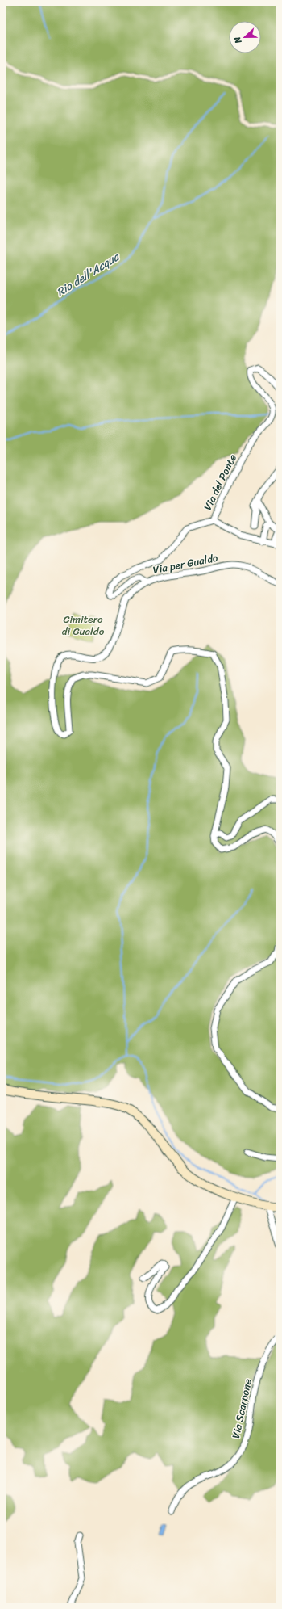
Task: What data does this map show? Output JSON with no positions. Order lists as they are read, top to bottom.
{
  "streets": {
    "street": ["Via del Ponte", "Via per Gualdo", "Via Scarpone"]
  },
  "crossings": [
    ["Via del Ponte", "Via per Gualdo"]
  ],
  "water": ["Rio dell'Acqua"],
  "parks": ["Cimitero di Gualdo"],
  "north": "left"
}
